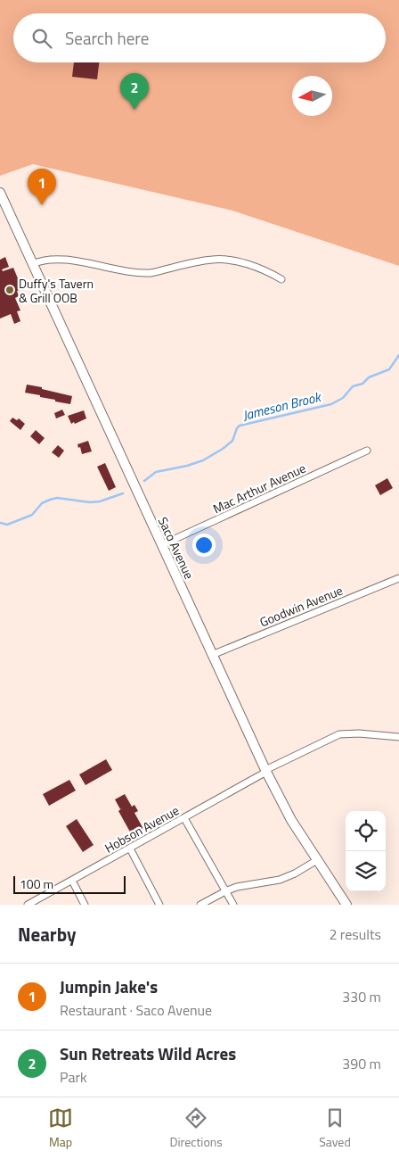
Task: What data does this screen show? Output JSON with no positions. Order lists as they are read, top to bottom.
{
  "streets": {
    "main road": ["Saco Avenue"],
    "street": ["Mac Arthur Avenue", "Goodwin Avenue", "Hobson Avenue"]
  },
  "crossings": [
    ["Mac Arthur Avenue", "Saco Avenue"],
    ["Saco Avenue", "Goodwin Avenue"],
    ["Saco Avenue", "Hobson Avenue"]
  ],
  "water": ["Jameson Brook"],
  "places": ["Duffy's Tavern & Grill OOB"],
  "scale_bar": "100 m",
  "north": "left",
  "page": {
    "search": "Search here",
    "pins": ["2", "1"],
    "scale": "100 m",
    "heading": ["Nearby", "2 results"],
    "list": [
      {
        "mark": "1",
        "name": "Jumpin Jake's",
        "note": "Restaurant · Saco Avenue",
        "value": "330 m"
      },
      {
        "mark": "2",
        "name": "Sun Retreats Wild Acres",
        "note": "Park",
        "value": "390 m"
      }
    ],
    "nav": ["Map", "Directions", "Saved"]
  }
}
